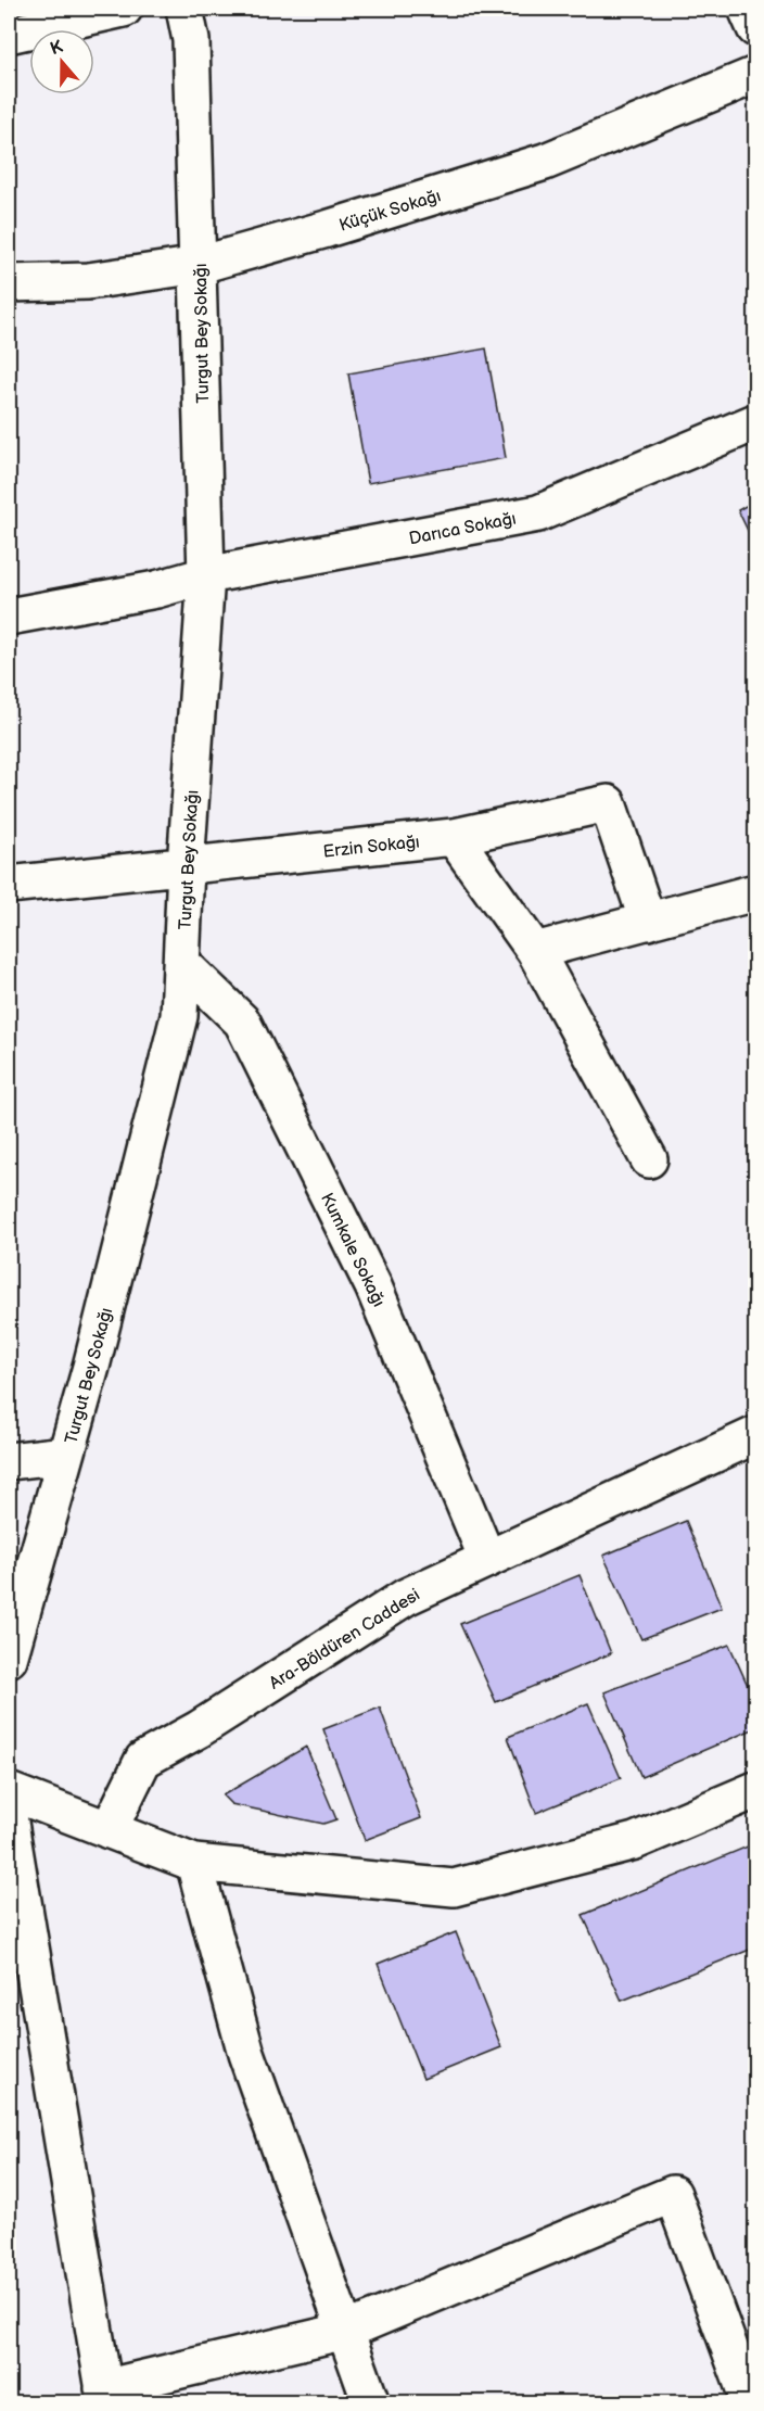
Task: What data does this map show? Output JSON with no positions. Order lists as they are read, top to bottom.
{
  "streets": {
    "street": [
      "Küçük Sokağı",
      "Turgut Bey Sokağı",
      "Darıca Sokağı",
      "Erzin Sokağı",
      "Kumkale Sokağı",
      "Ara-Böldüren Caddesi"
    ]
  },
  "crossings": [
    ["Küçük Sokağı", "Turgut Bey Sokağı"],
    ["Turgut Bey Sokağı", "Darıca Sokağı"],
    ["Turgut Bey Sokağı", "Erzin Sokağı"],
    ["Turgut Bey Sokağı", "Kumkale Sokağı"],
    ["Kumkale Sokağı", "Ara-Böldüren Caddesi"]
  ],
  "north": "top"
}
